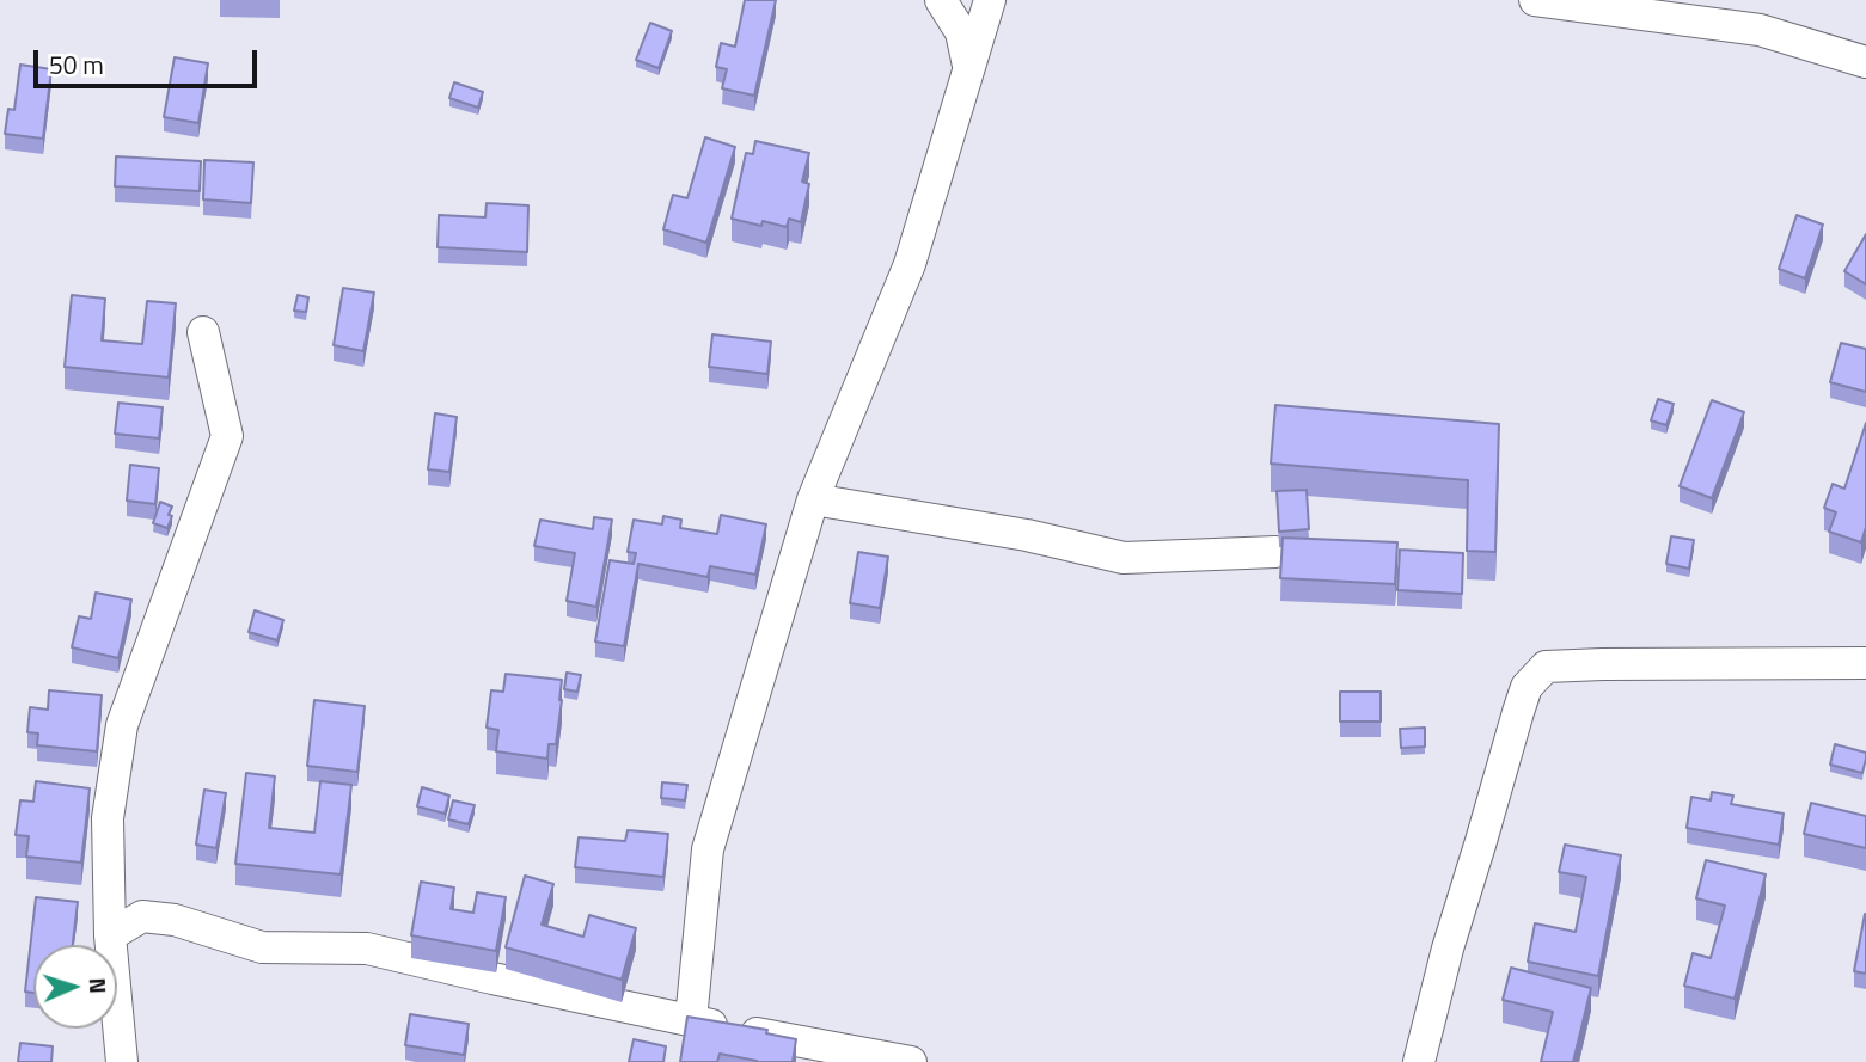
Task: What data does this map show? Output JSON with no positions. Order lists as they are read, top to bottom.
{
  "scale_bar": "50 m",
  "north": "right"
}
